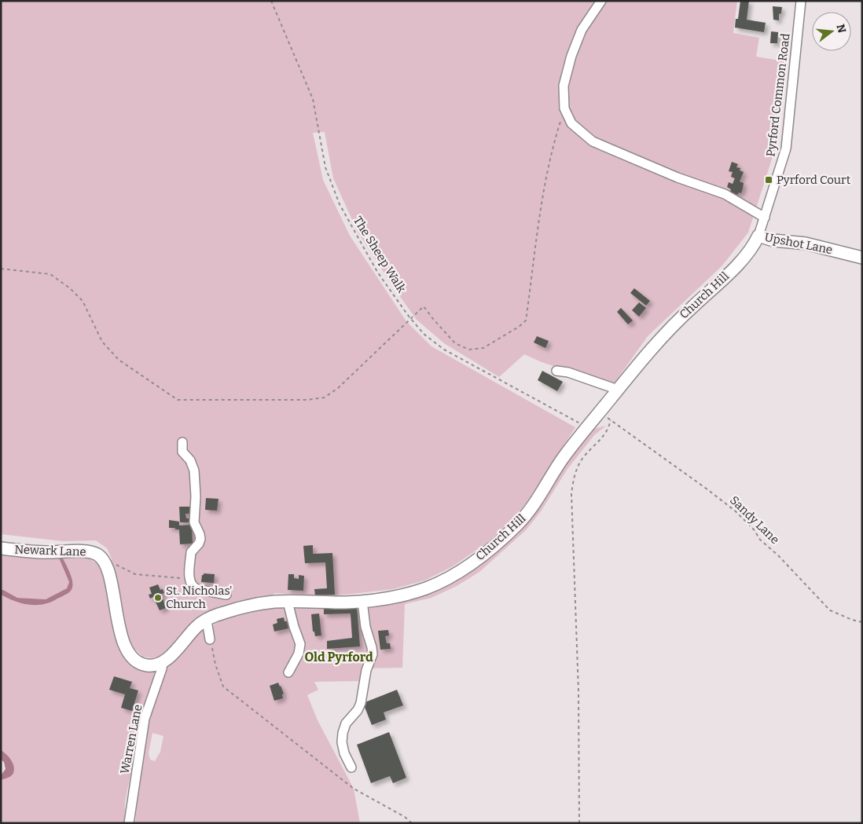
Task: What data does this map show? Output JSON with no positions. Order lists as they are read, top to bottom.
{
  "streets": {
    "main road": ["Upshot Lane", "Church Hill", "Newark Lane"],
    "street": ["Pyrford Common Road", "Warren Lane"],
    "path": ["The Sheep Walk", "Sandy Lane"]
  },
  "crossings": [
    ["Pyrford Common Road", "Upshot Lane"],
    ["Pyrford Common Road", "Church Hill"],
    ["Upshot Lane", "Church Hill"],
    ["The Sheep Walk", "Church Hill"],
    ["Church Hill", "Newark Lane"],
    ["Church Hill", "Warren Lane"],
    ["Newark Lane", "Warren Lane"]
  ],
  "districts": ["Old Pyrford"],
  "places": {
    "transit": ["Pyrford Court"],
    "other": ["St. Nicholas' Church"]
  },
  "north": "right"
}
